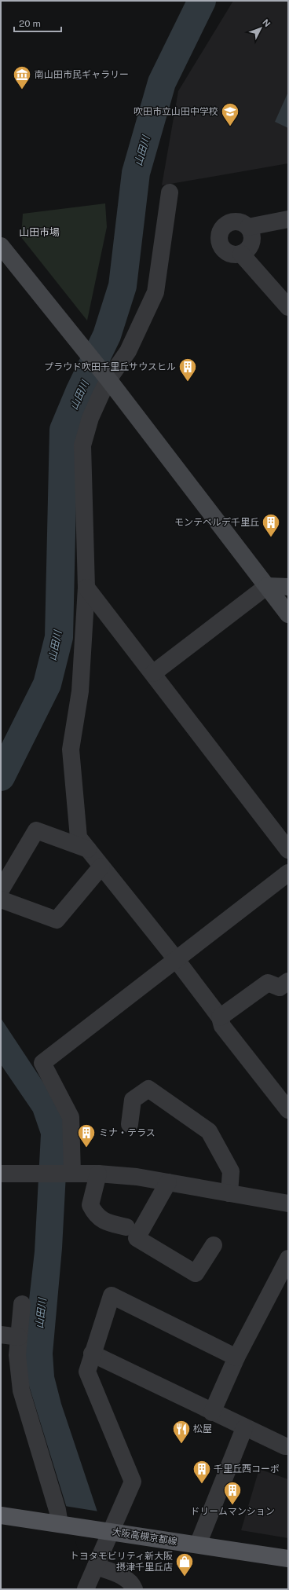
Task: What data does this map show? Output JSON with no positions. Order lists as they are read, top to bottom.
{
  "streets": {
    "main road": ["大阪高槻京都線"]
  },
  "districts": ["山田市場"],
  "water": ["山田川"],
  "places": {
    "museum": ["南山田市民ギャラリー"],
    "school or university": ["吹田市立山田中学校"],
    "building": [
      "プラウド吹田千里丘サウスヒル",
      "モンテベルデ千里丘",
      "ミナ・テラス",
      "千里丘西コーポ",
      "ドリームマンション"
    ],
    "restaurant": ["松屋"],
    "shop": ["トヨタモビリティ新大阪 摂津千里丘店"]
  },
  "scale_bar": "20 m",
  "north": "top right"
}
